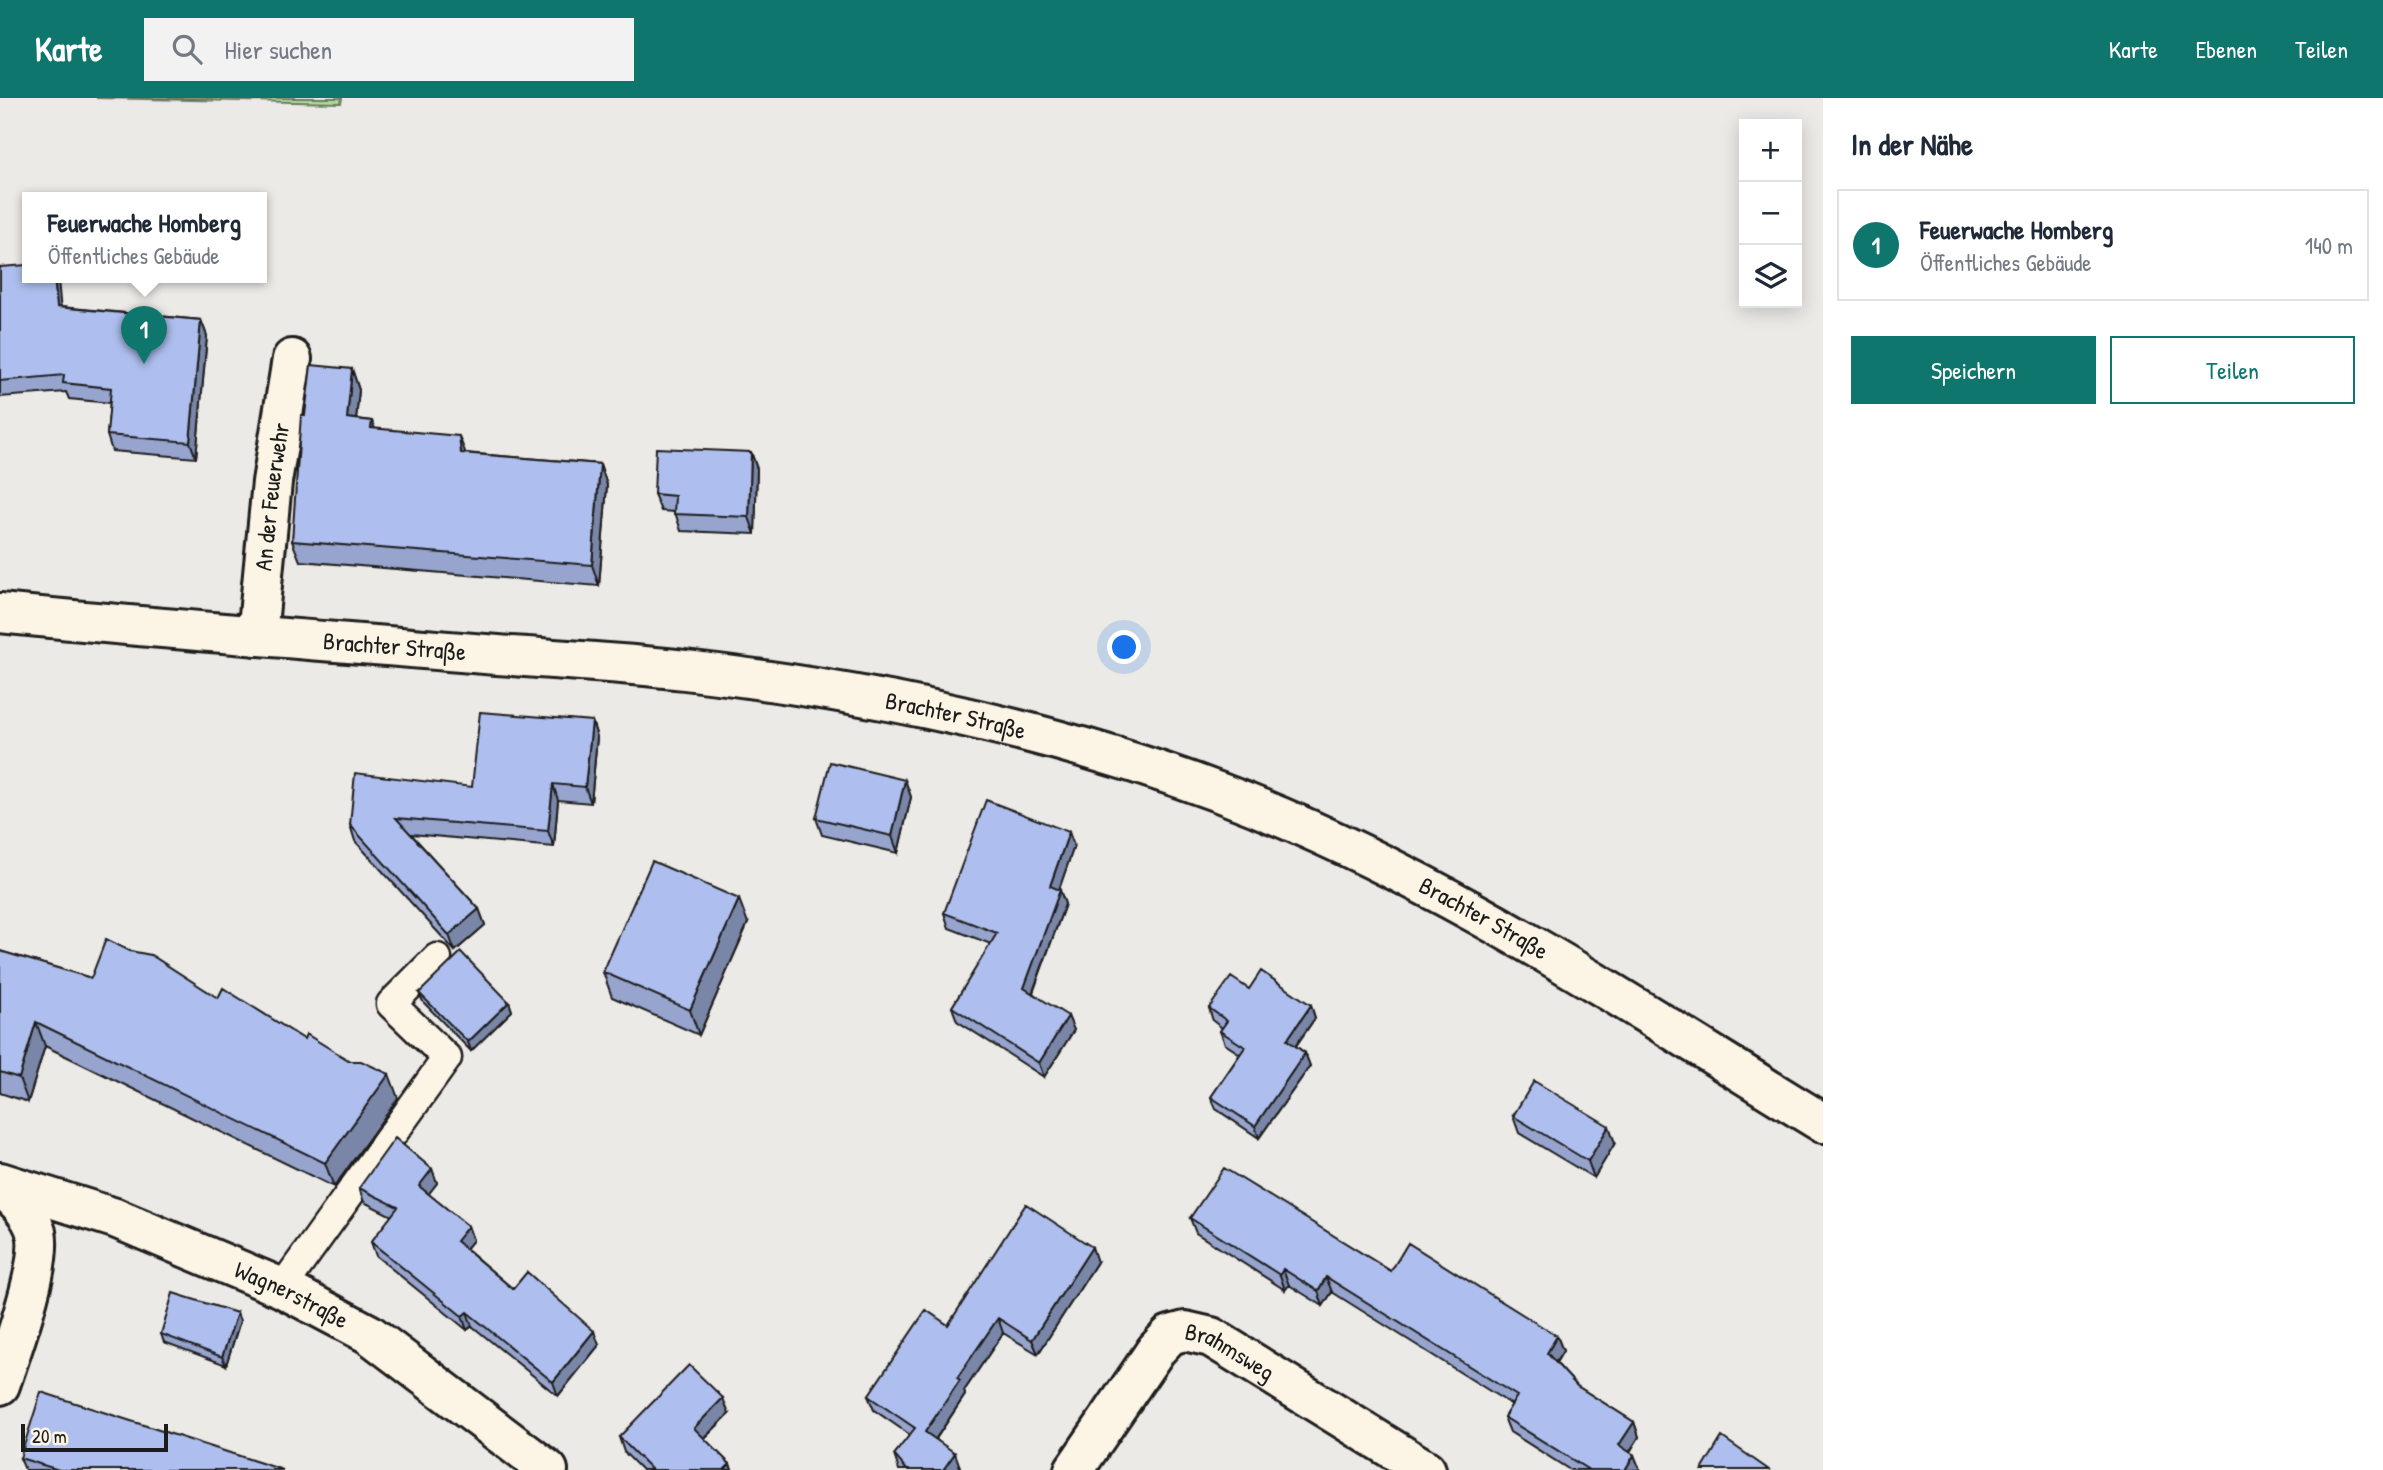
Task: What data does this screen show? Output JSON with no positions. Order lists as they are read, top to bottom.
{
  "streets": {
    "main road": [
      "An der Feuerwehr",
      "Brachter Straße",
      "Wagnerstraße",
      "Brahmsweg"
    ]
  },
  "crossings": [
    ["An der Feuerwehr", "Brachter Straße"]
  ],
  "scale_bar": "20 m",
  "page": {
    "header": "Karte",
    "search": "Hier suchen",
    "nav": ["Karte", "Ebenen", "Teilen"],
    "heading": "In der Nähe",
    "map_buttons": ["+", "−"],
    "list": [
      {
        "mark": "1",
        "name": "Feuerwache Homberg",
        "note": "Öffentliches Gebäude",
        "value": "140 m"
      }
    ],
    "popup": ["Feuerwache Homberg", "Öffentliches Gebäude"],
    "pins": "1",
    "buttons": ["Speichern", "Teilen"],
    "scale": "20 m"
  }
}
